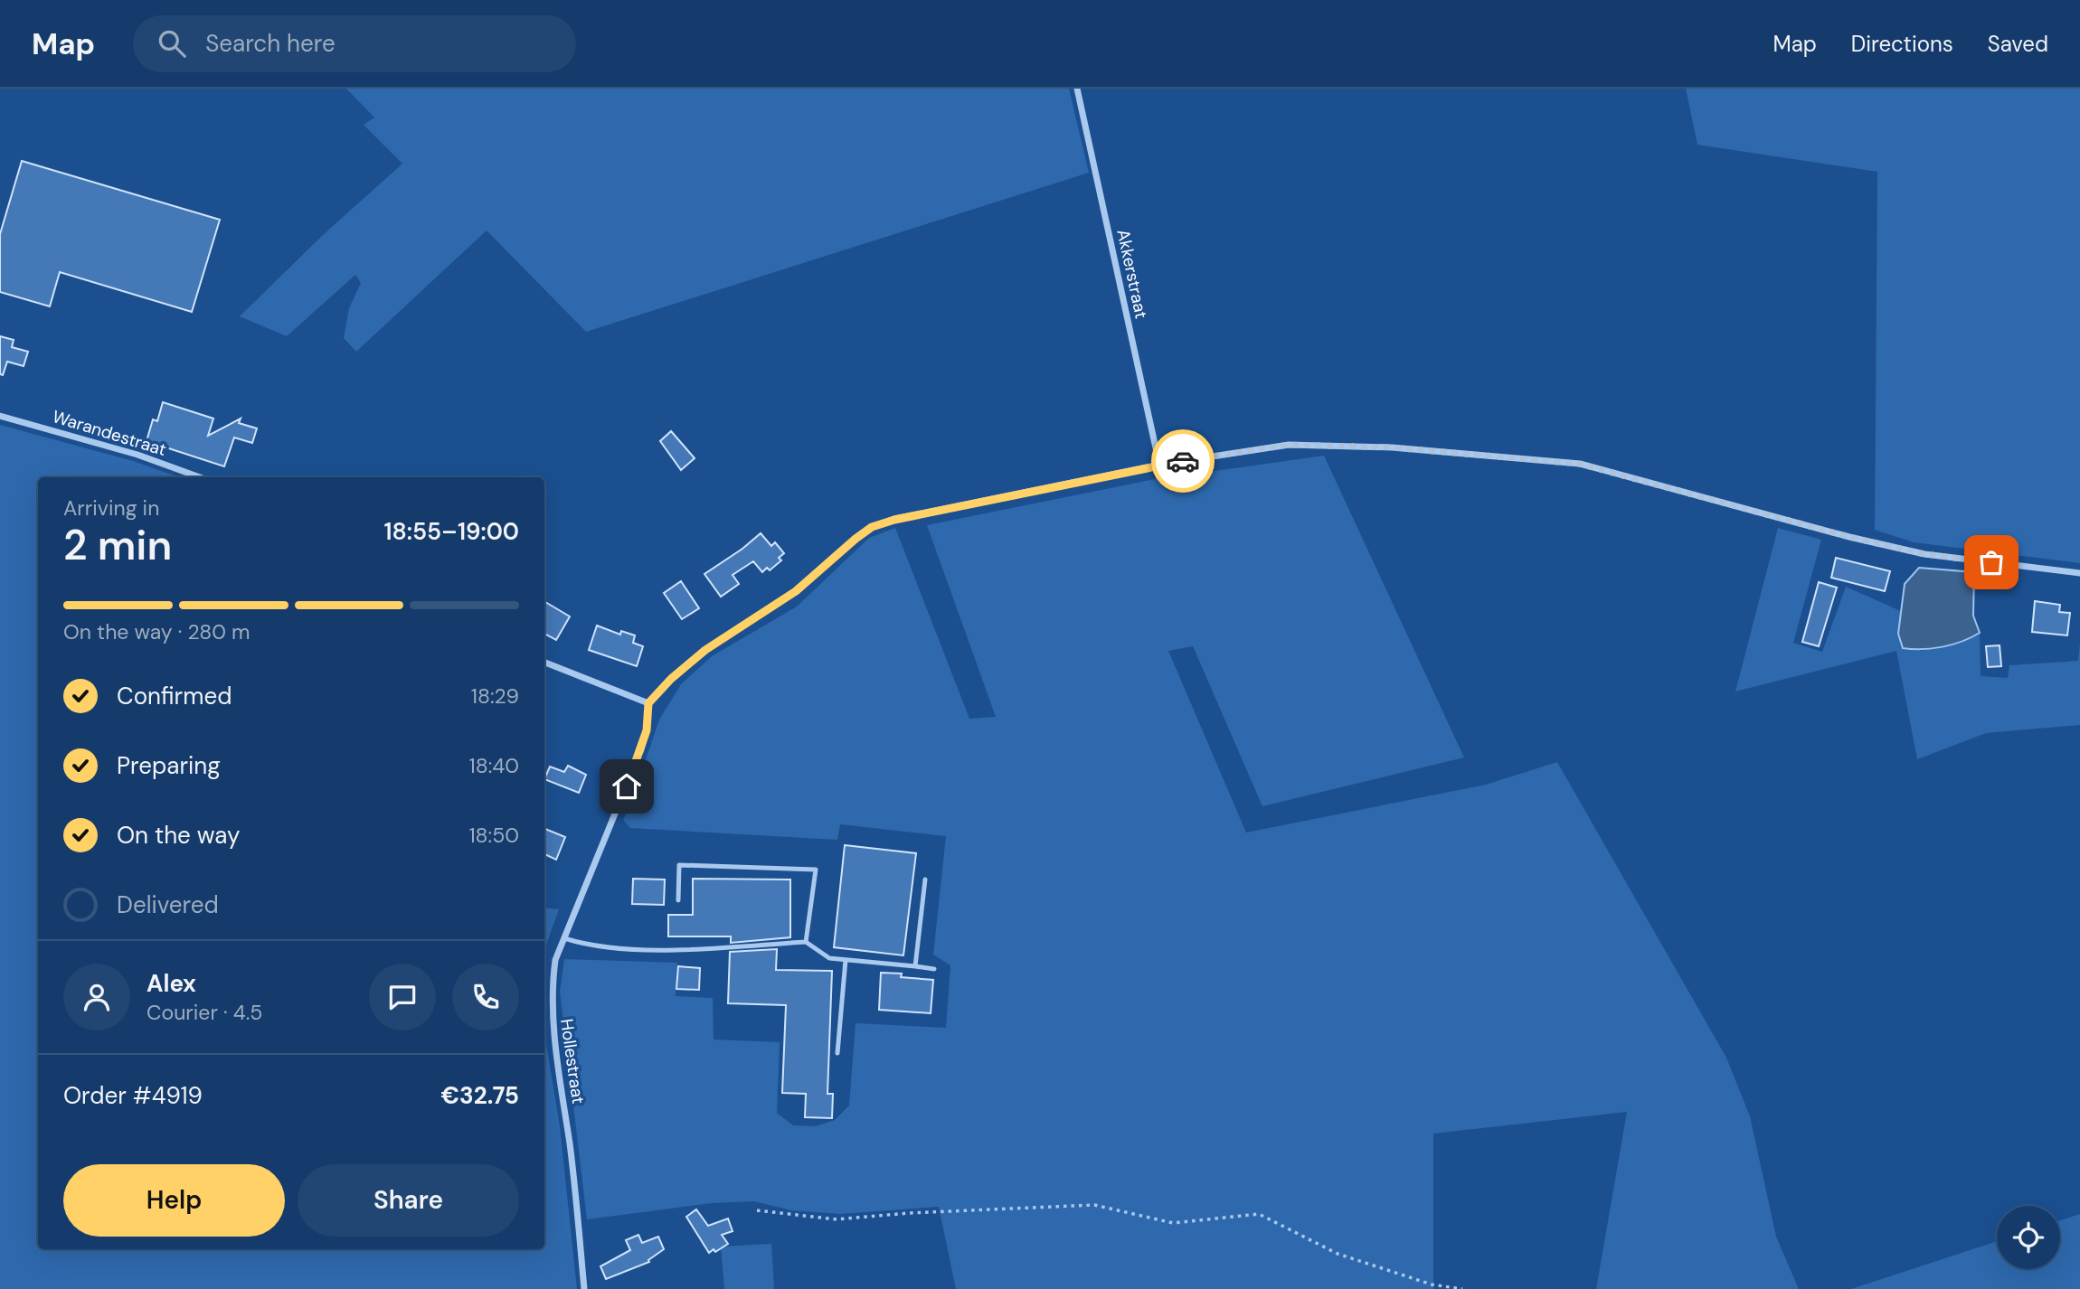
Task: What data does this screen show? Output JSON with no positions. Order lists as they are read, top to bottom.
{
  "streets": {
    "street": ["Akkerstraat", "Warandestraat", "Hollestraat"]
  },
  "page": {
    "header": "Map",
    "search": "Search here",
    "nav": ["Map", "Directions", "Saved"],
    "heading": ["2 min", "Arriving in", "18:55–19:00"],
    "panel": [
      "Alex",
      "Courier · 4.5",
      "Order #4919",
      "€32.75"
    ],
    "bar": "On the way · 280 m",
    "list": [
      ["Confirmed", "18:29"],
      ["Preparing", "18:40"],
      ["On the way", "18:50"],
      "Delivered"
    ],
    "buttons": ["Help", "Share"]
  }
}
